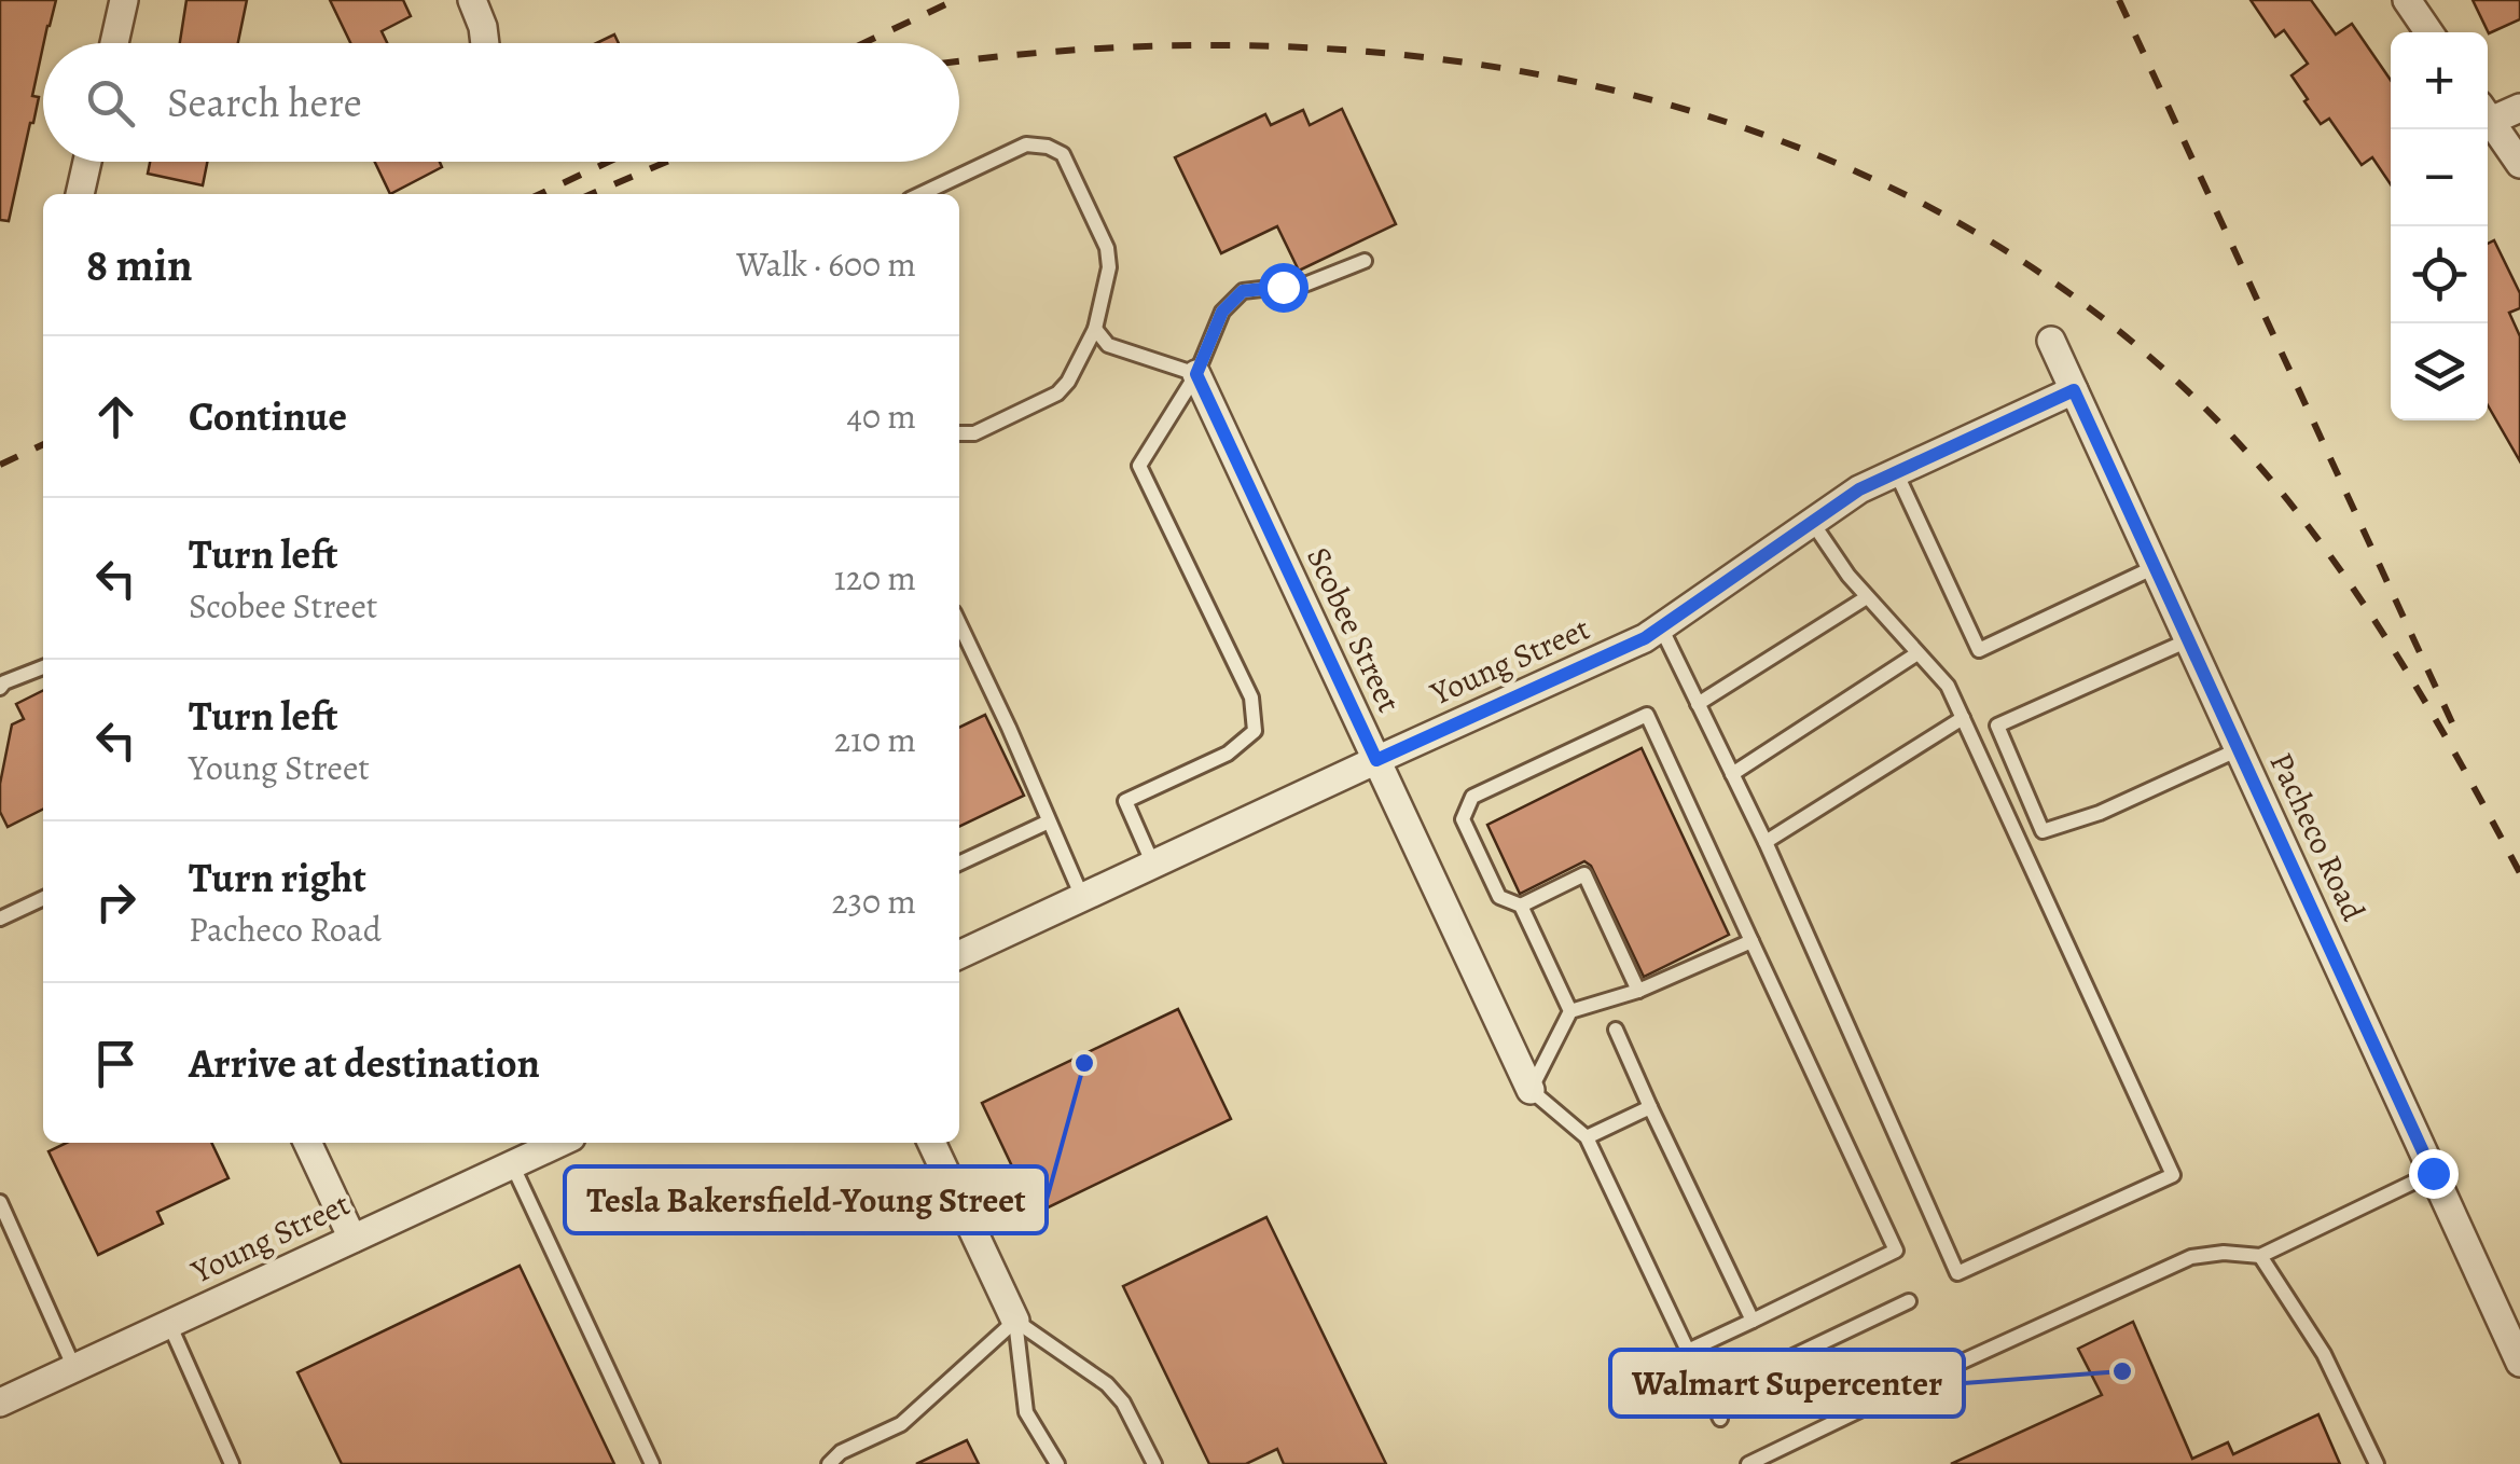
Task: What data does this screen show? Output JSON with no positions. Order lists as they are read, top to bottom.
{
  "streets": {
    "street": ["Scobee Street", "Young Street", "Pacheco Road"]
  },
  "crossings": [
    ["Scobee Street", "Young Street"],
    ["Young Street", "Pacheco Road"]
  ],
  "places": ["Tesla Bakersfield-Young Street", "Walmart Supercenter"],
  "page": {
    "map_buttons": ["+", "−"],
    "search": "Search here",
    "heading": ["8 min", "Walk · 600 m"],
    "list": [
      ["Continue", "40 m"],
      ["Turn left", "Scobee Street", "120 m"],
      ["Turn left", "Young Street", "210 m"],
      ["Turn right", "Pacheco Road", "230 m"],
      "Arrive at destination"
    ]
  }
}
